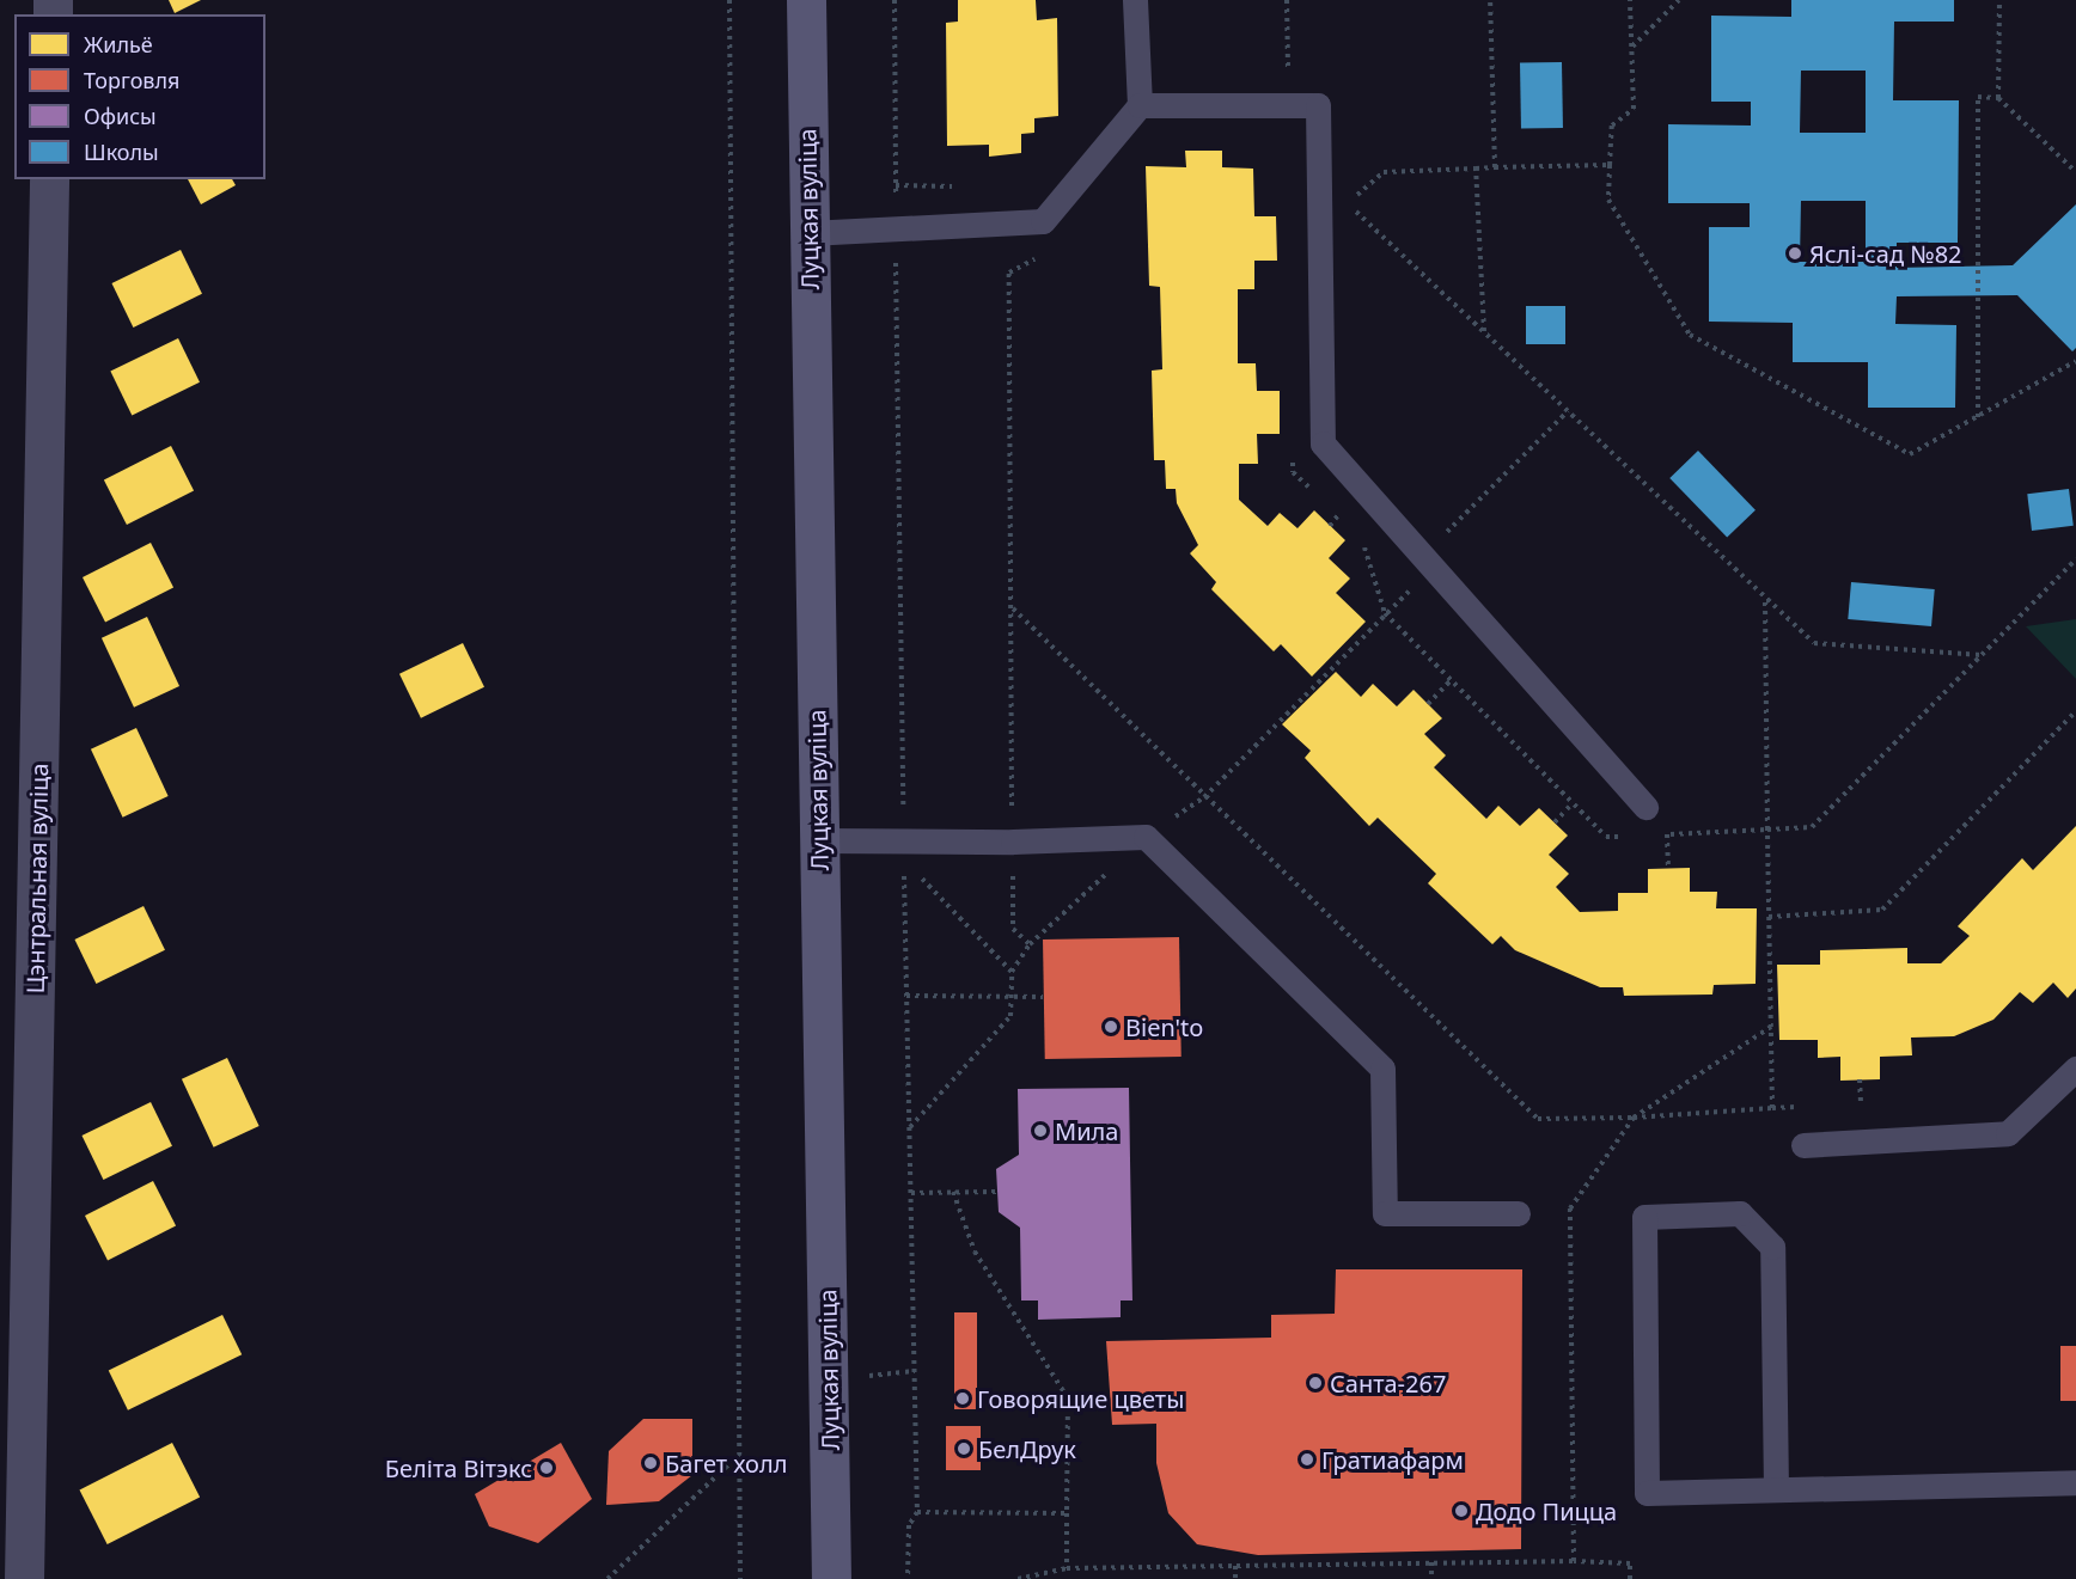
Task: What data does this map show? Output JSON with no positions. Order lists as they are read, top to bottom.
{
  "streets": {
    "main road": ["Луцкая вуліца"],
    "street": ["Цэнтральная вуліца"]
  },
  "places": [
    "Яслі-сад №82",
    "Bien'to",
    "Мила",
    "Санта-267",
    "Говорящие цветы",
    "БелДрук",
    "Гратиафарм",
    "Багет холл",
    "Беліта Вітэкс",
    "Додо Пицца"
  ],
  "legend": [
    "Жильё",
    "Торговля",
    "Офисы",
    "Школы"
  ]
}
